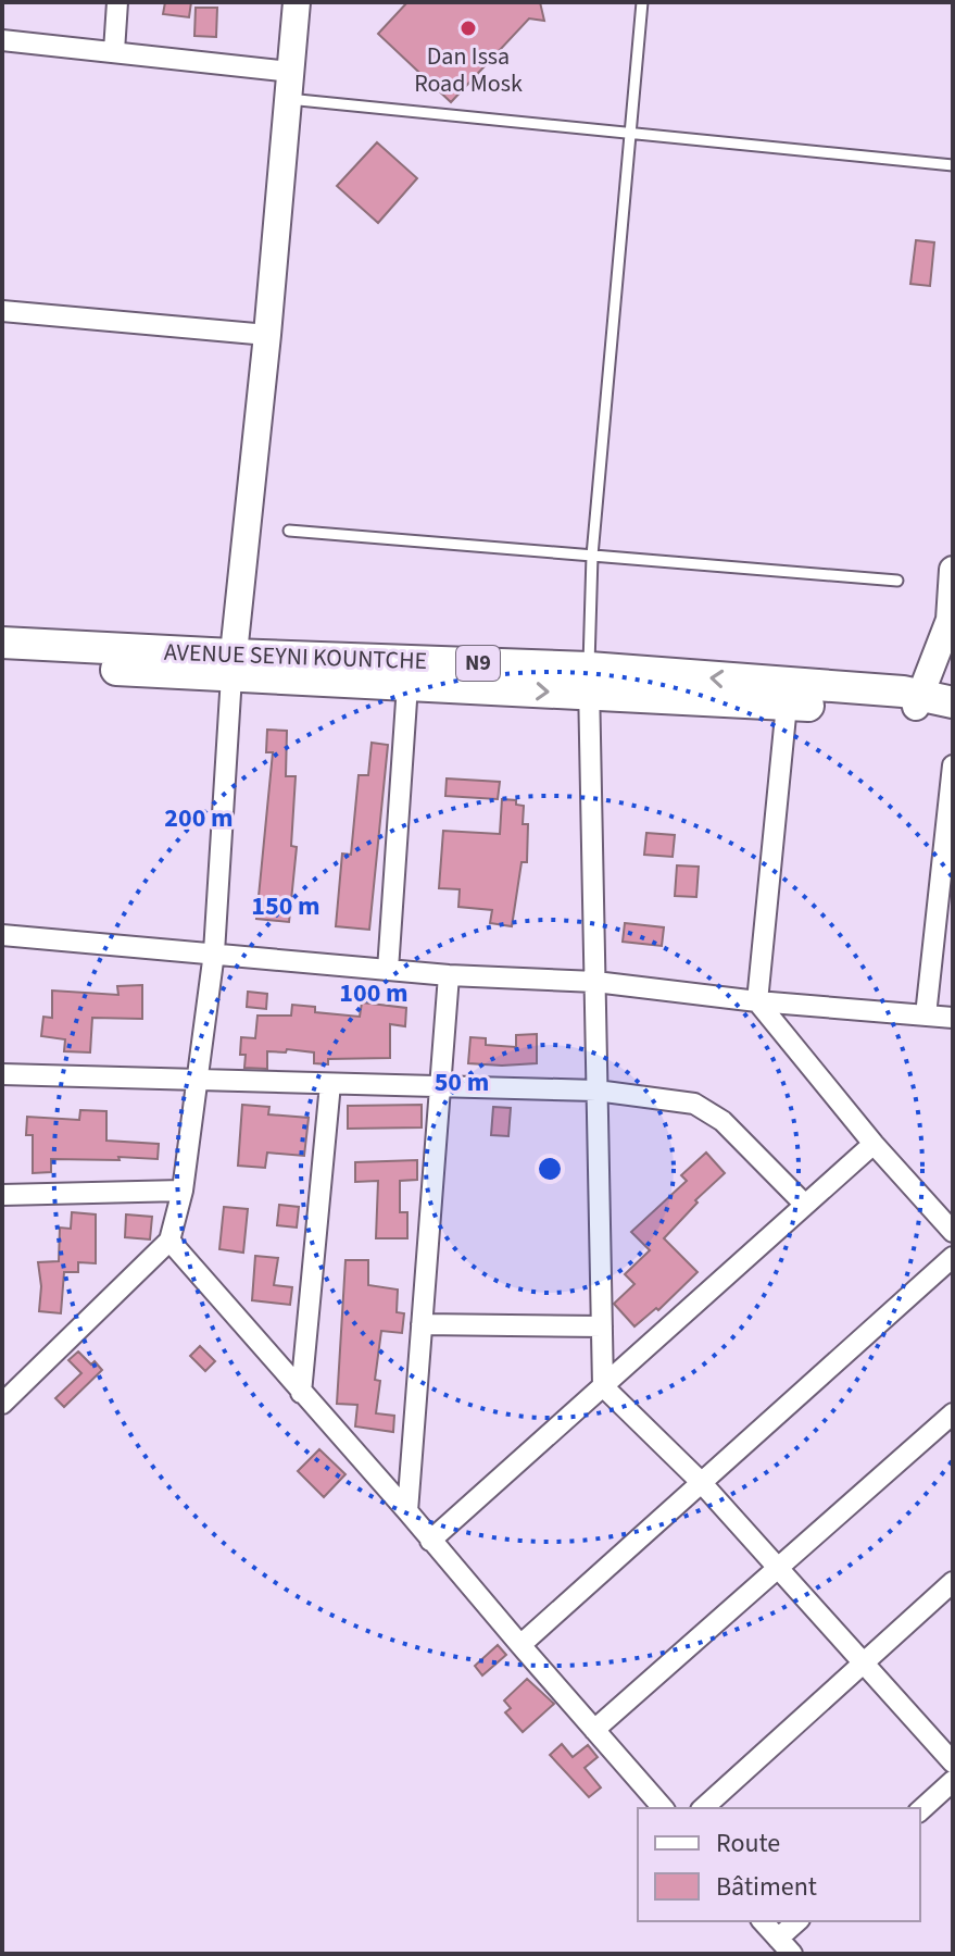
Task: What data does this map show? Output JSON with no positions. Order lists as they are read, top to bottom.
{
  "streets": {
    "highway": ["AVENUE SEYNI KOUNTCHE", "N9"]
  },
  "places": ["Dan Issa Road Mosk"],
  "legend": ["Route", "Bâtiment"],
  "rings": [
    "200 m",
    "150 m",
    "100 m",
    "50 m"
  ]
}
